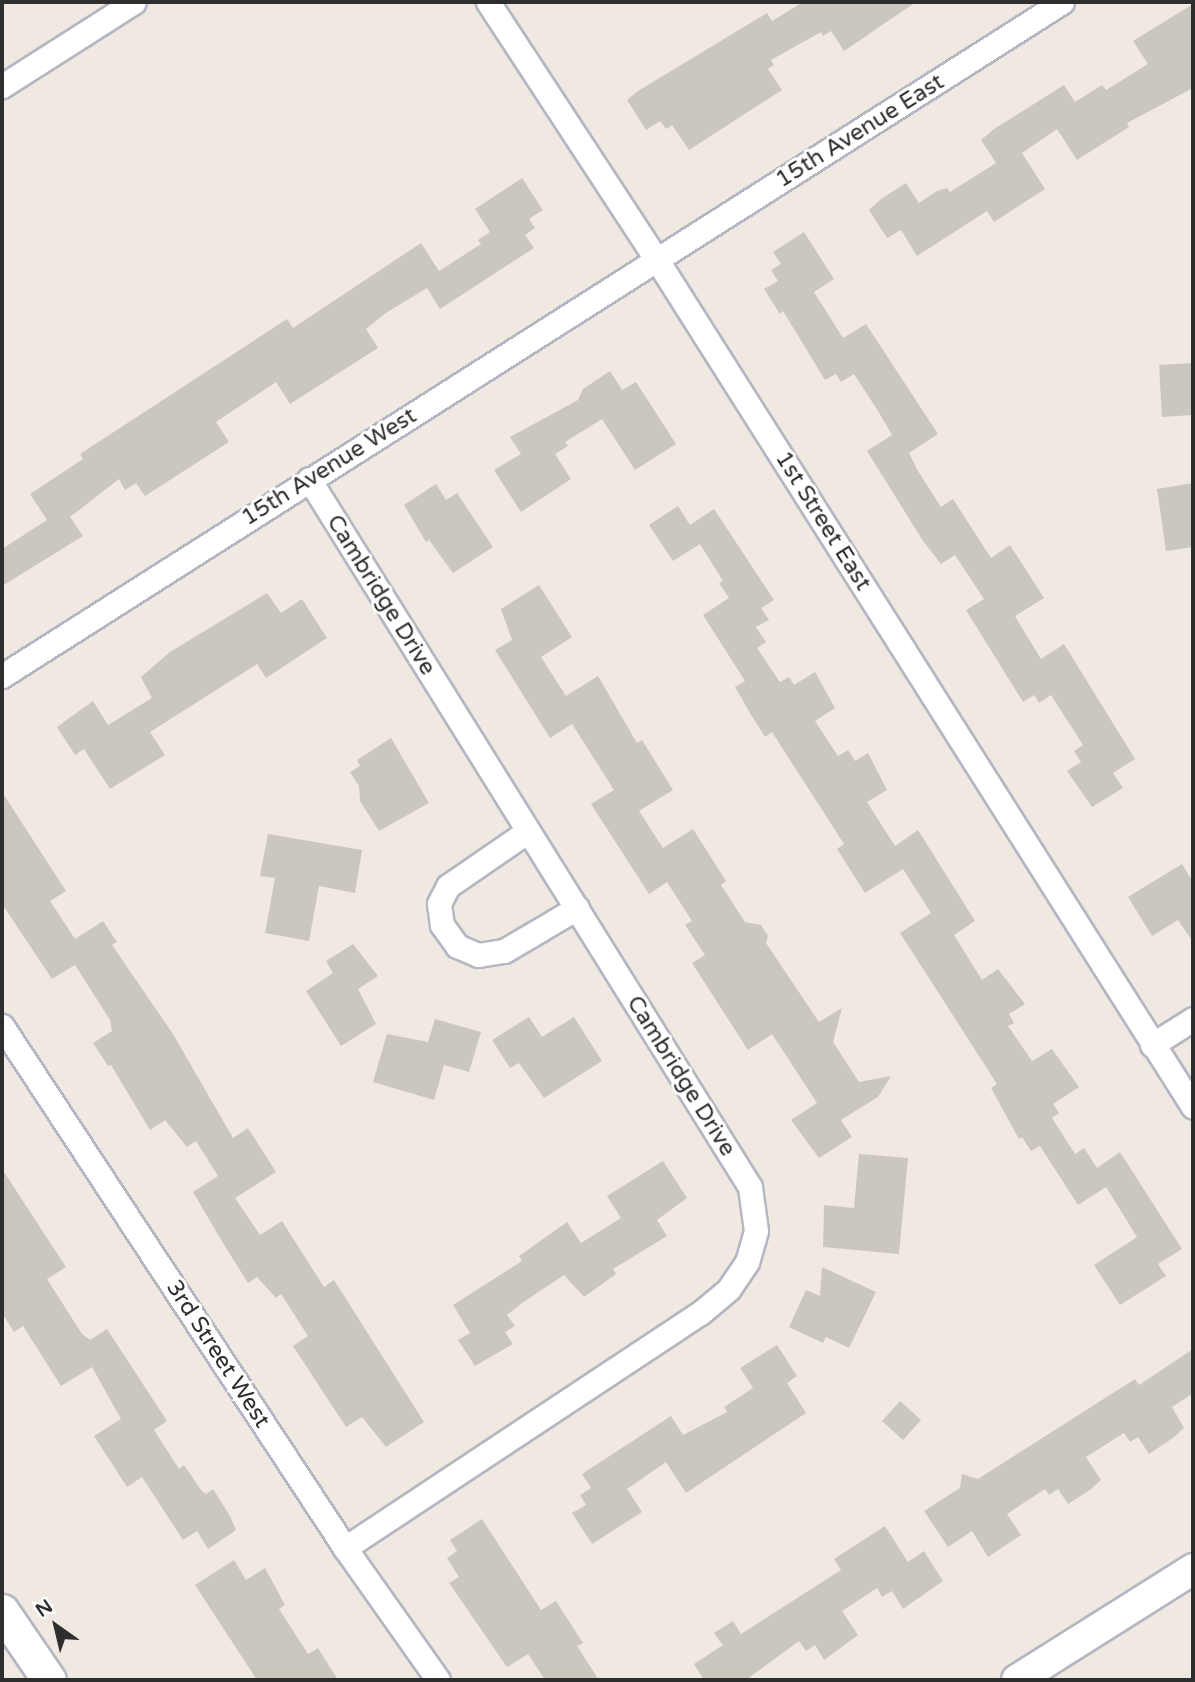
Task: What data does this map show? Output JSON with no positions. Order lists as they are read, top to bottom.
{
  "streets": {
    "street": [
      "15th Avenue East",
      "15th Avenue West",
      "1st Street East",
      "Cambridge Drive",
      "3rd Street West"
    ]
  },
  "crossings": [
    ["15th Avenue East", "15th Avenue West"],
    ["15th Avenue East", "1st Street East"],
    ["15th Avenue West", "1st Street East"],
    ["15th Avenue West", "Cambridge Drive"],
    ["Cambridge Drive", "3rd Street West"]
  ],
  "north": "top left"
}
